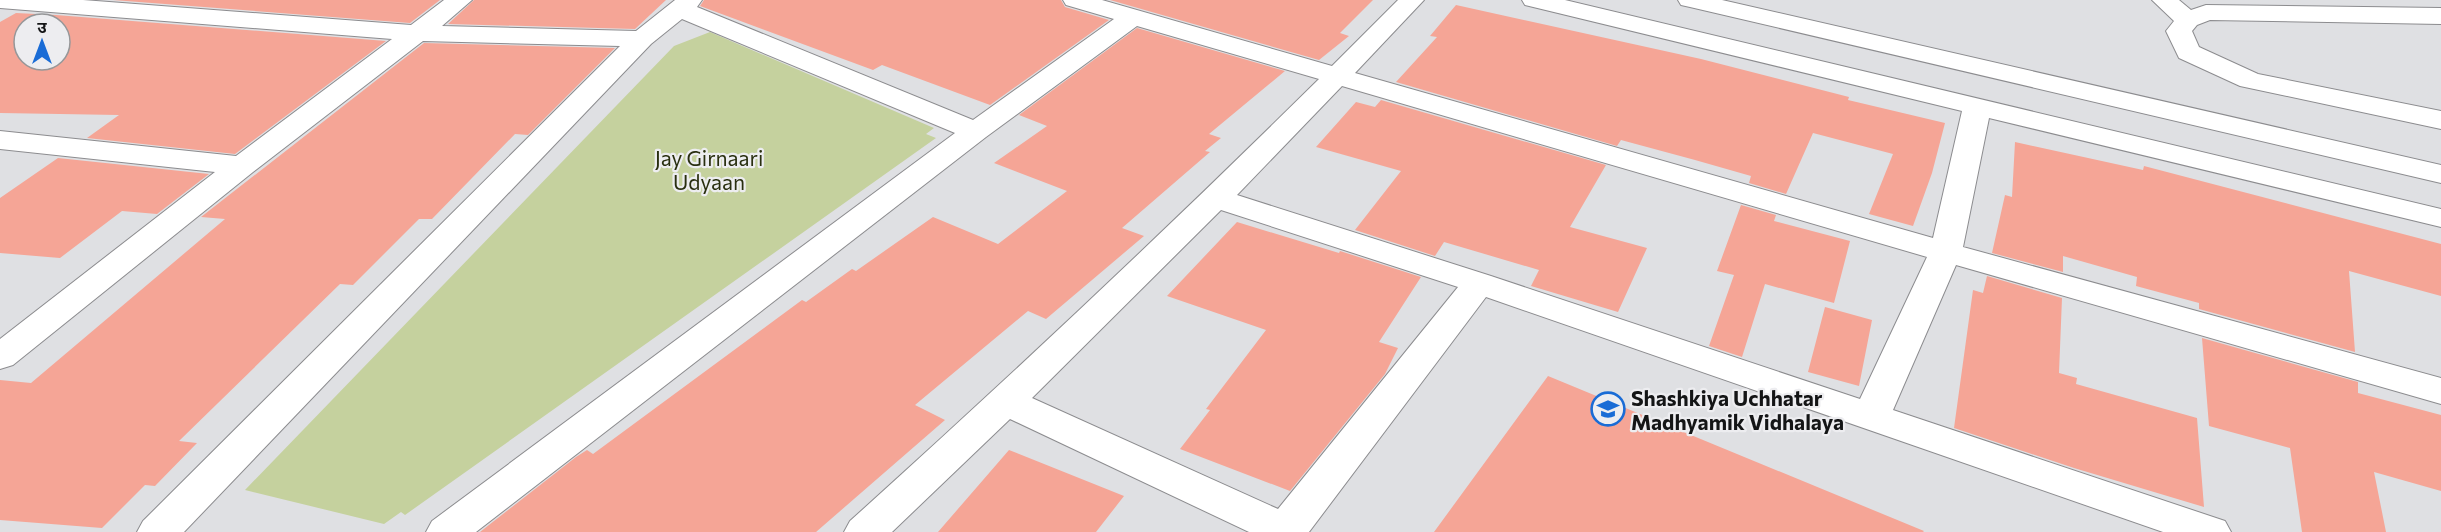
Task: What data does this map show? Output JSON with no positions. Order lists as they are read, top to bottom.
{
  "parks": ["Jay Girnaari Udyaan"],
  "places": {
    "school or university": ["Shashkiya Uchhatar Madhyamik Vidhalaya"]
  },
  "north": "top"
}
